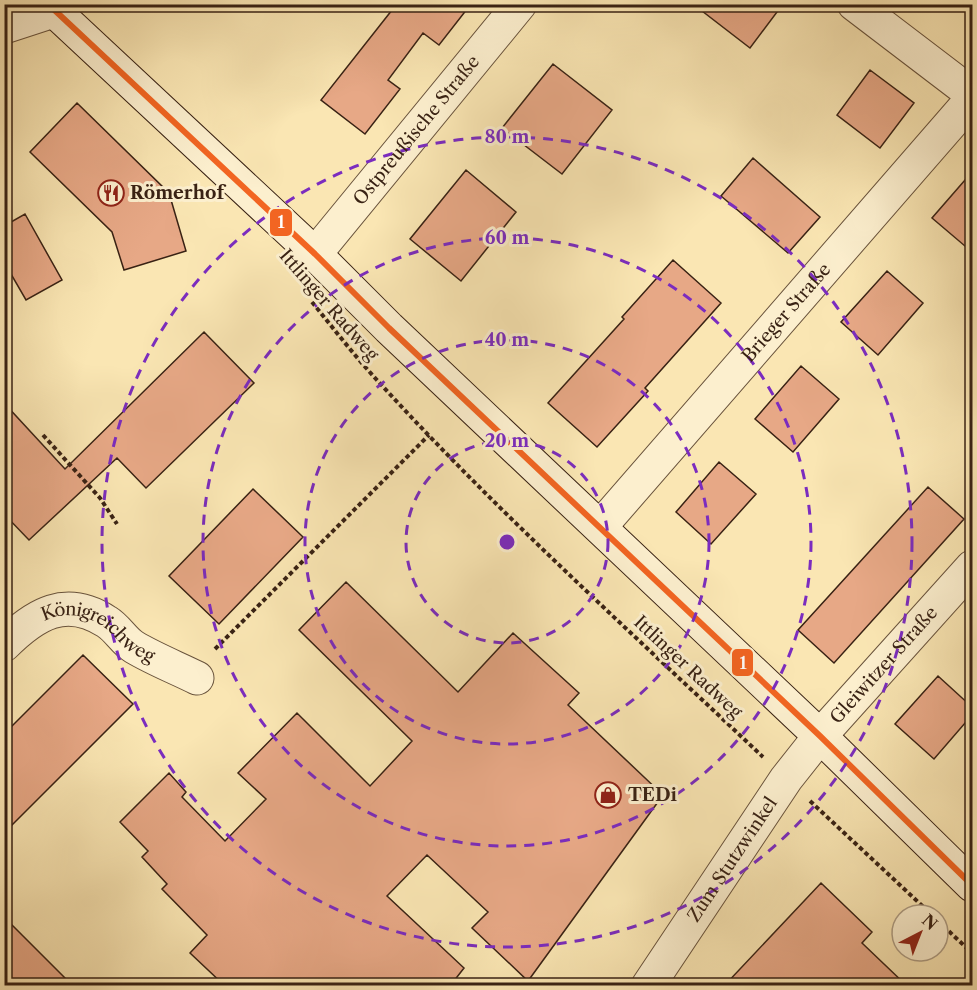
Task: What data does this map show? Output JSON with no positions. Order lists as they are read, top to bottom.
{
  "streets": {
    "street": [
      "Ostpreußische Straße",
      "Brieger Straße",
      "Königreichweg",
      "Gleiwitzer Straße",
      "Zum Stutzwinkel"
    ],
    "path": ["Ittlinger Radweg"]
  },
  "crossings": [
    ["Ittlinger Radweg", "Zum Stutzwinkel"],
    ["Gleiwitzer Straße", "Zum Stutzwinkel"]
  ],
  "places": {
    "restaurant": ["Römerhof"],
    "shop": ["TEDi"]
  },
  "lines": ["transit line 1"],
  "north": "top right",
  "rings": [
    "80 m",
    "60 m",
    "40 m",
    "20 m"
  ]
}
